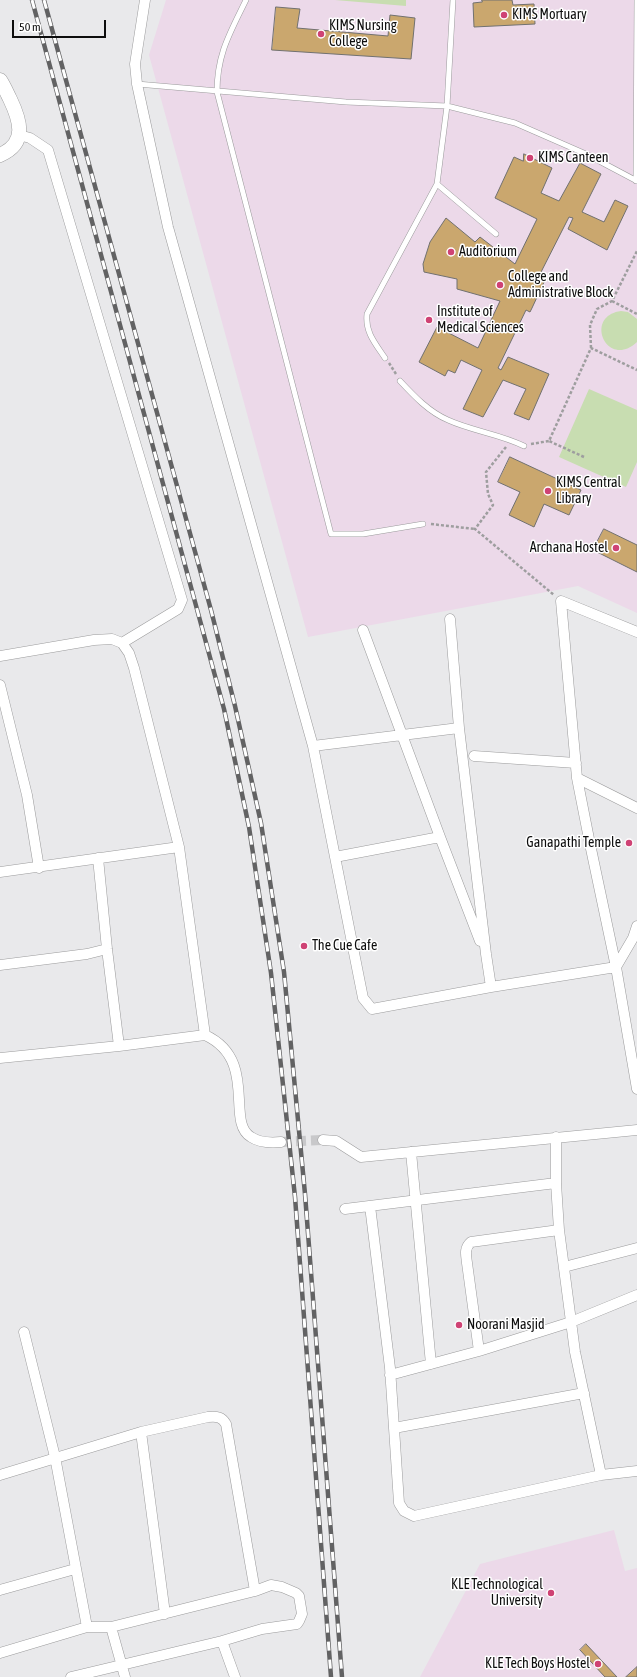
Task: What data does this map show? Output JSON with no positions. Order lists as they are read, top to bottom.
{
  "places": [
    "KIMS Mortuary",
    "KIMS Nursing College",
    "KIMS Canteen",
    "Auditorium",
    "College and Administrative Block",
    "Institute of Medical Sciences",
    "KIMS Central Library",
    "Archana Hostel",
    "Ganapathi Temple",
    "The Cue Cafe",
    "Noorani Masjid",
    "KLE Technological University",
    "KLE Tech Boys Hostel"
  ],
  "scale_bar": "50 m"
}
